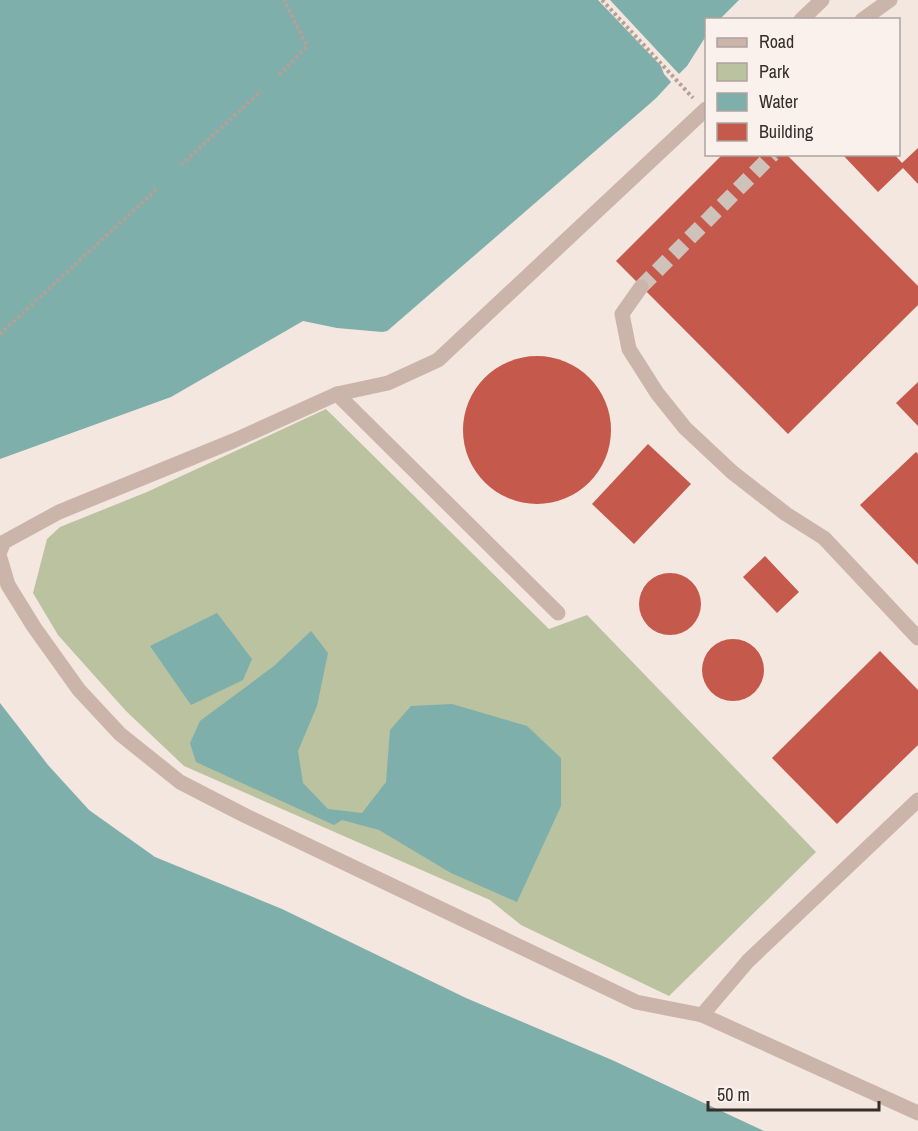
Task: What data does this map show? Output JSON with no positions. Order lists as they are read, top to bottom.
{
  "legend": [
    "Road",
    "Park",
    "Water",
    "Building"
  ],
  "scale_bar": "50 m"
}
